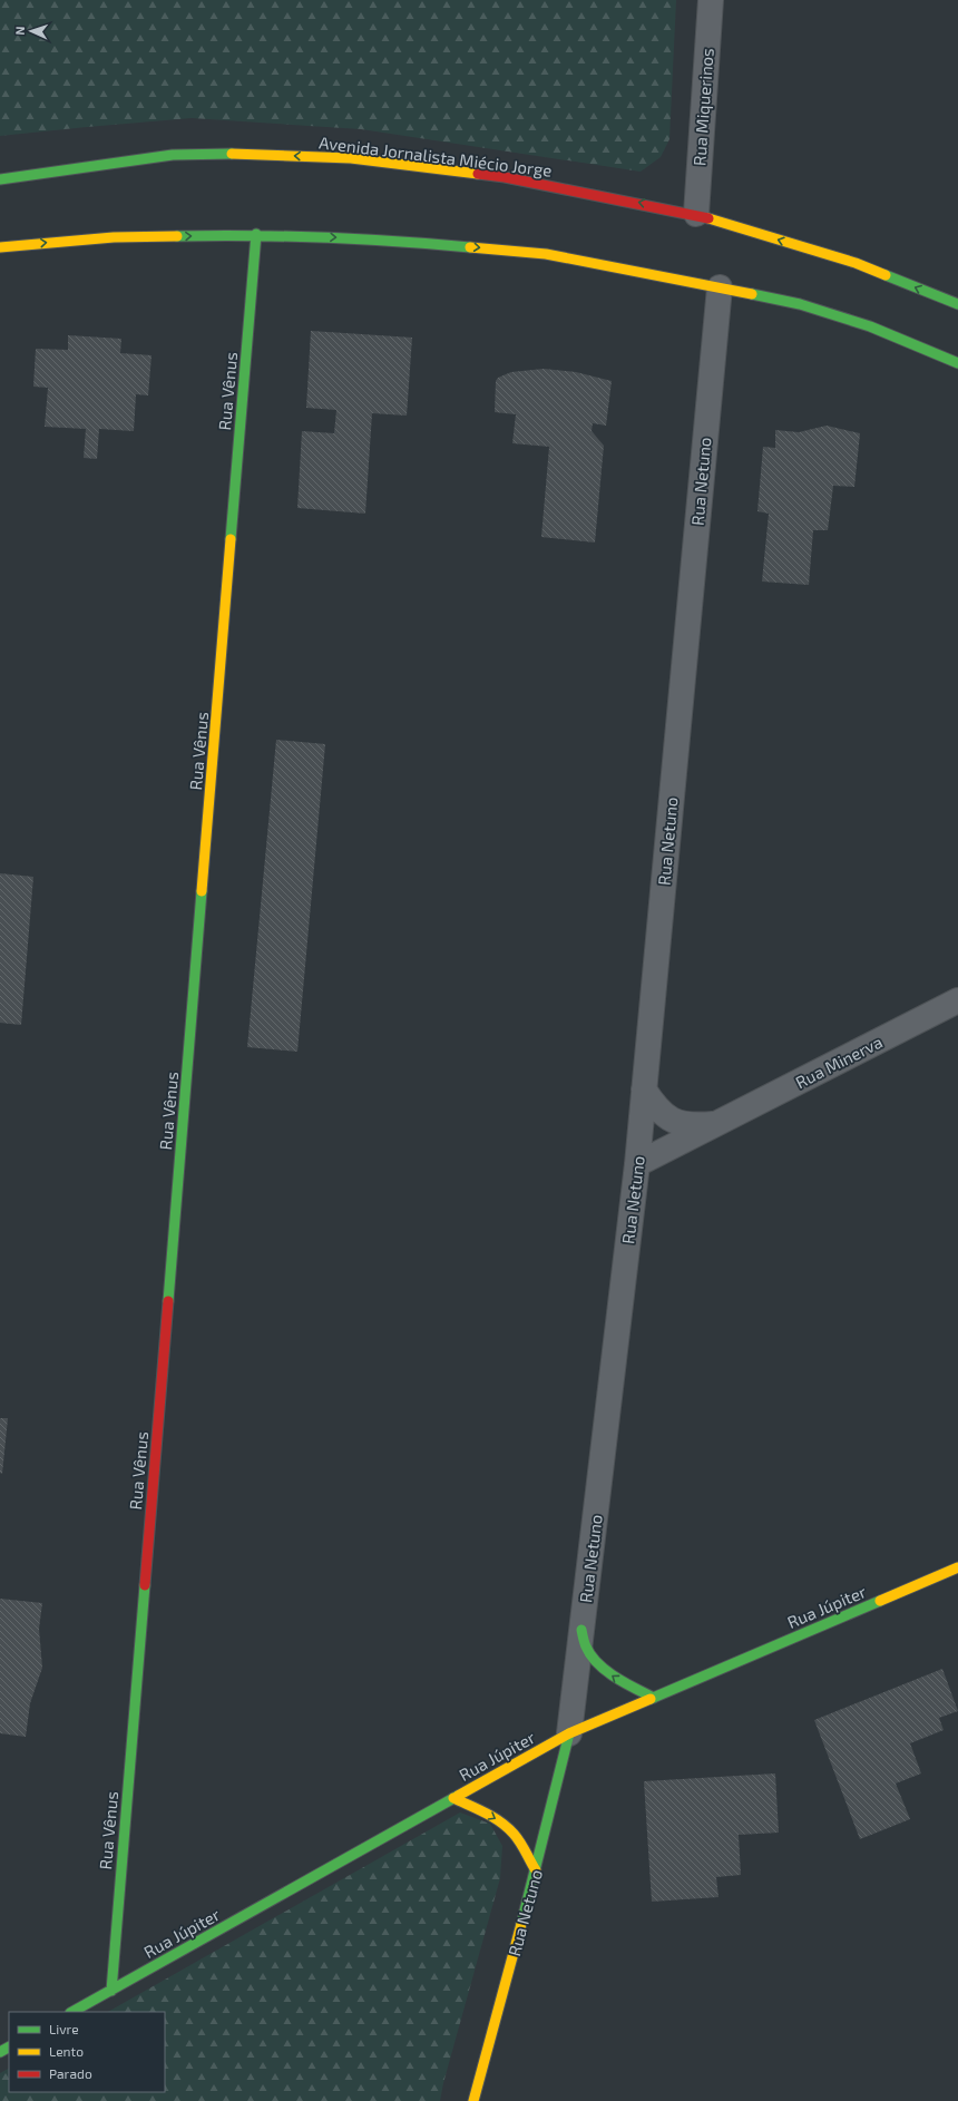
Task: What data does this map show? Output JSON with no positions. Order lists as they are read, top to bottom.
{
  "streets": {
    "street": [
      "Rua Miquerinos",
      "Avenida Jornalista Miécio Jorge",
      "Rua Vênus",
      "Rua Netuno",
      "Rua Minerva",
      "Rua Júpiter"
    ]
  },
  "crossings": [
    ["Rua Miquerinos", "Avenida Jornalista Miécio Jorge"],
    ["Rua Vênus", "Rua Júpiter"],
    ["Rua Netuno", "Rua Minerva"],
    ["Rua Netuno", "Rua Júpiter"]
  ],
  "legend": ["Livre", "Lento", "Parado"],
  "north": "left"
}
